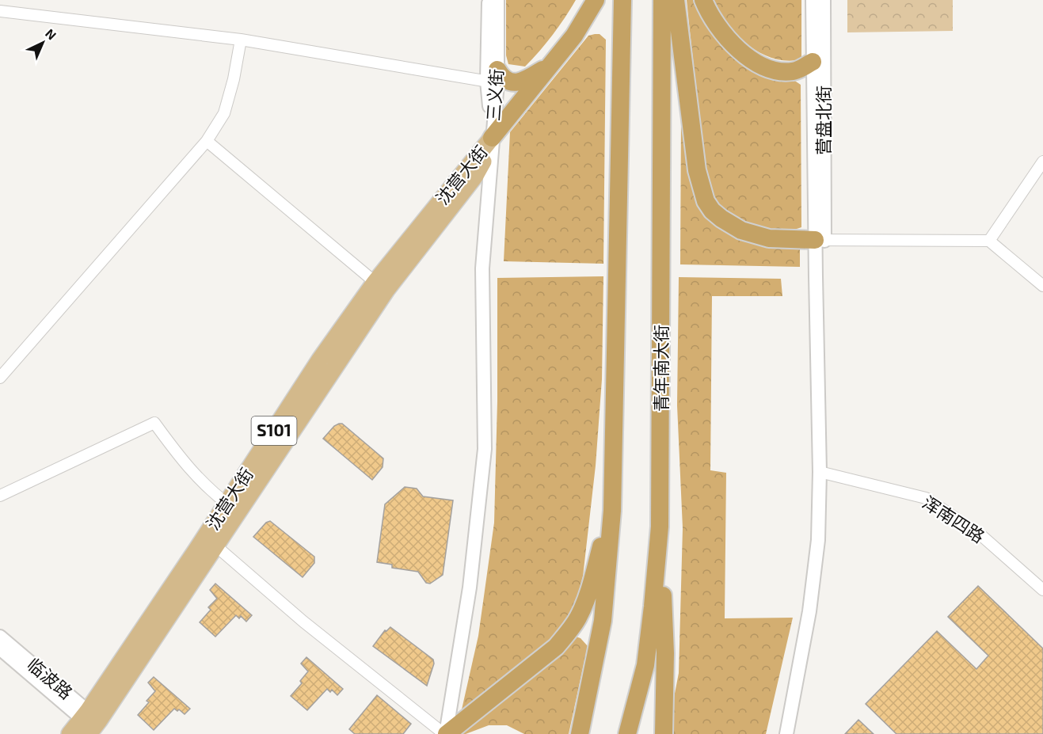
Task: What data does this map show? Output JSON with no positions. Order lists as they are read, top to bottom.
{
  "streets": {
    "highway": ["青年南大街"],
    "main road": ["沈营大街", "S101"],
    "street": [
      "三义街",
      "营盘北街",
      "浑南四路",
      "临波路"
    ]
  },
  "crossings": [
    ["三义街", "沈营大街"],
    ["沈营大街", "临波路"]
  ],
  "north": "top right"
}
